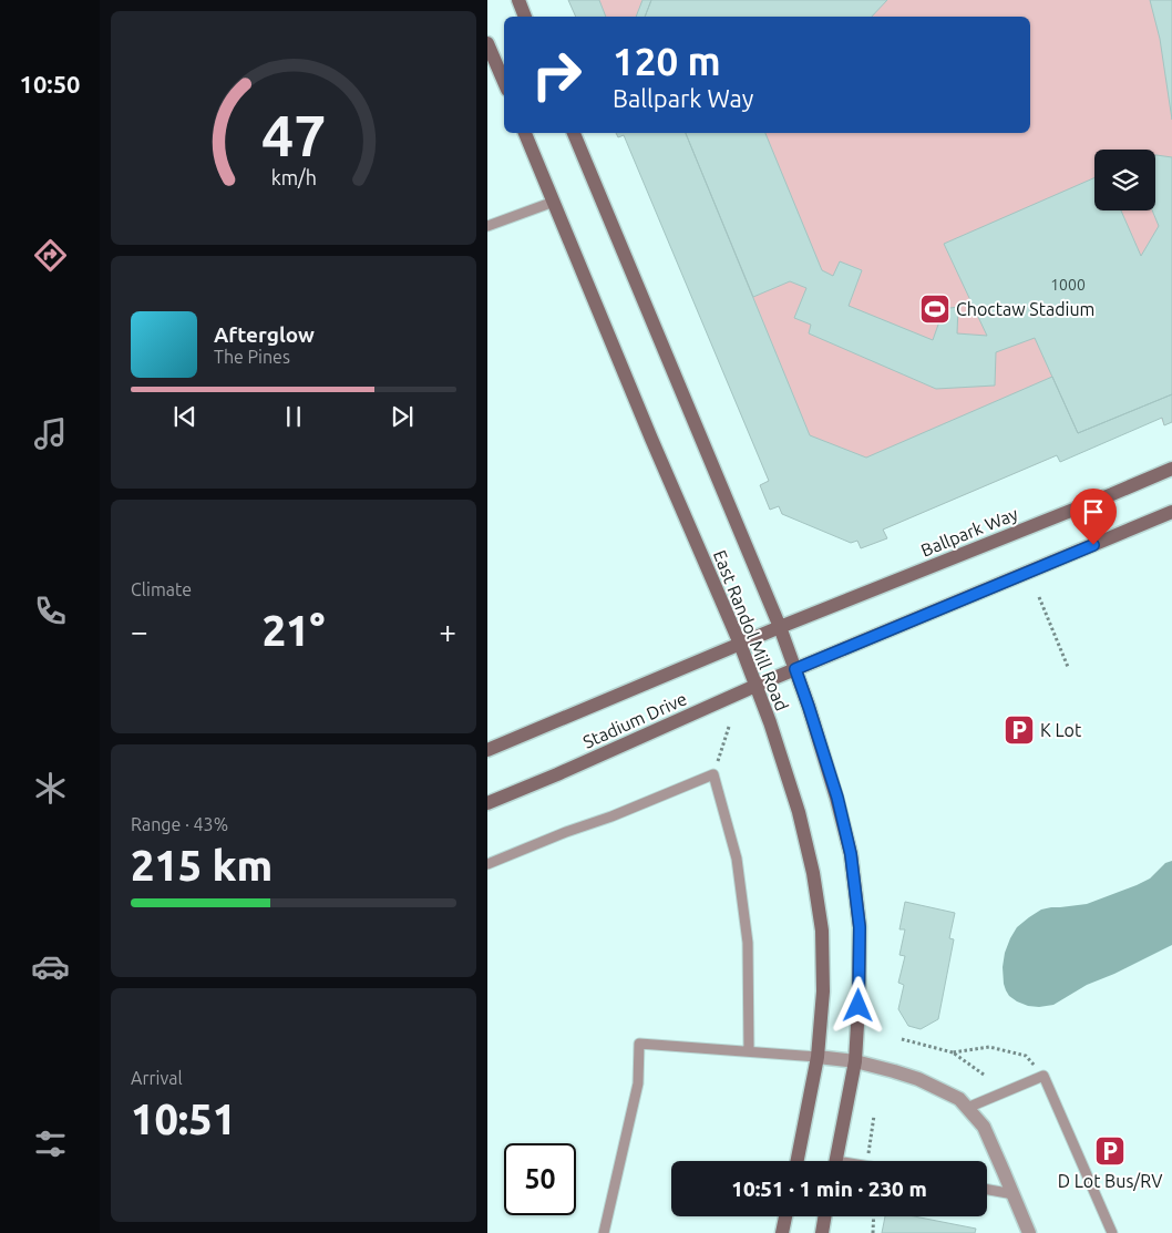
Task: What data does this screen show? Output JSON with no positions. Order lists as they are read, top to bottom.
{
  "streets": {
    "main road": ["Ballpark Way", "East Randol Mill Road", "Stadium Drive"]
  },
  "crossings": [
    ["Ballpark Way", "East Randol Mill Road"],
    ["Ballpark Way", "Stadium Drive"],
    ["East Randol Mill Road", "Stadium Drive"]
  ],
  "places": {
    "sports": ["Choctaw Stadium"],
    "parking": ["K Lot", "D Lot Bus/RV"]
  },
  "house_numbers": ["1000"],
  "page": {
    "tabs": "10:50",
    "turn": ["120 m", "Ballpark Way"],
    "song": ["Afterglow", "The Pines"],
    "tile": [
      "Climate",
      ["Range · 43%", "215 km"],
      ["Arrival", "10:51"]
    ],
    "heat": ["−", "21°", "+"],
    "limit": "50",
    "trip": "10:51 · 1 min · 230 m",
    "gauge": ["47", "km/h"]
  }
}
